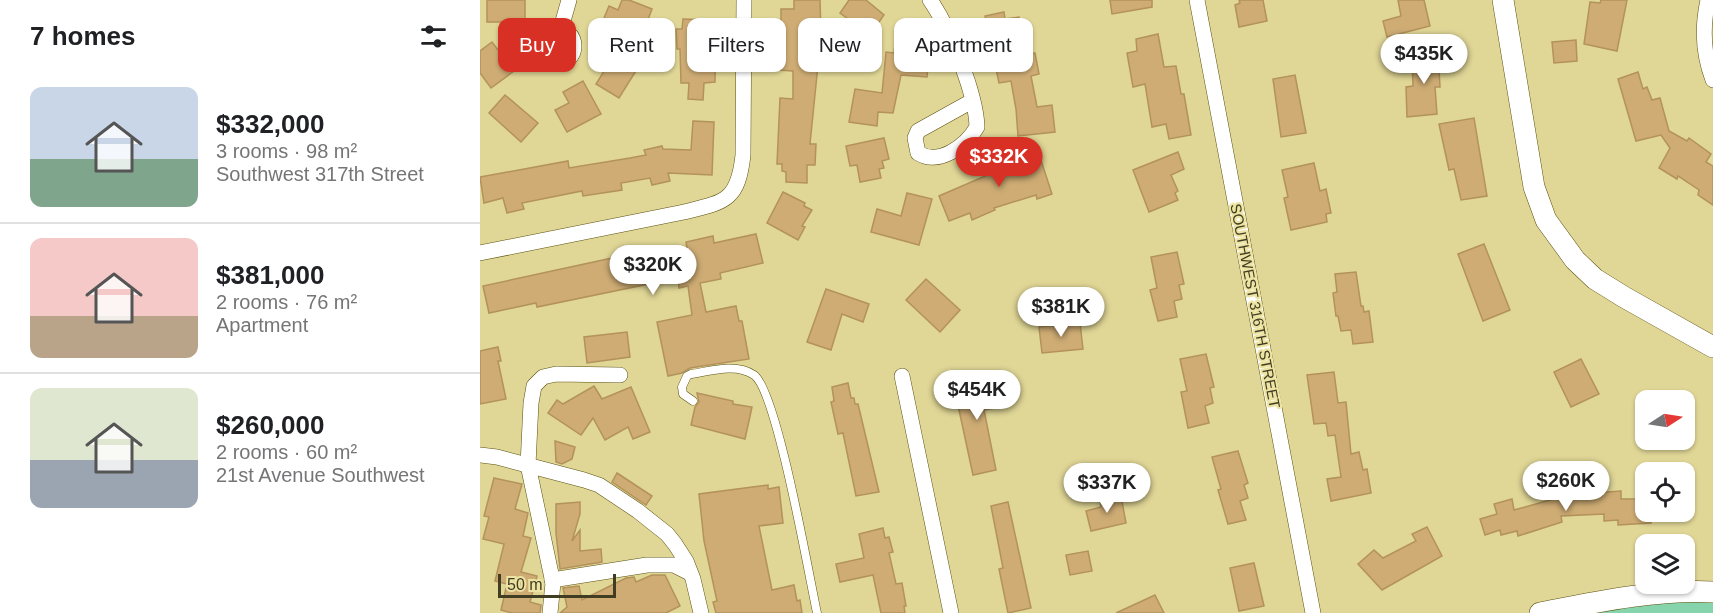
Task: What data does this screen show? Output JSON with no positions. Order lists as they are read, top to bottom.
{
  "streets": {
    "street": ["SOUTHWEST 316TH STREET"]
  },
  "scale_bar": "50 m",
  "north": "right",
  "page": {
    "heading": "7 homes",
    "chip": [
      "Buy",
      "Rent",
      "Filters",
      "New",
      "Apartment"
    ],
    "price": [
      "$435K",
      "$332K",
      "$320K",
      "$381K",
      "$454K",
      "$260K",
      "$337K"
    ],
    "list": [
      {
        "name": "$332,000",
        "note": "3 rooms · 98 m² · Southwest 317th Street"
      },
      {
        "name": "$381,000",
        "note": "2 rooms · 76 m² · Apartment"
      },
      {
        "name": "$260,000",
        "note": "2 rooms · 60 m² · 21st Avenue Southwest"
      }
    ],
    "scale": "50 m"
  }
}
